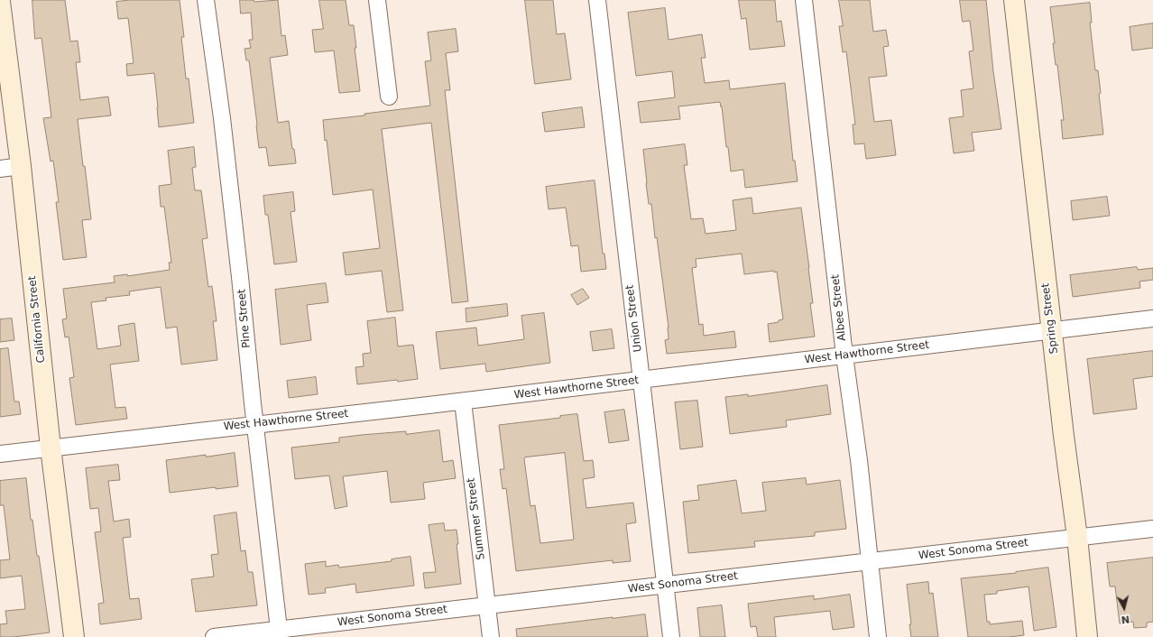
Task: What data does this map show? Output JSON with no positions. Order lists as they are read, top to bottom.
{
  "streets": {
    "street": [
      "Albee Street",
      "Pine Street",
      "Union Street",
      "Spring Street",
      "California Street",
      "West Hawthorne Street",
      "Summer Street",
      "West Sonoma Street"
    ]
  },
  "crossings": [
    ["Albee Street", "West Hawthorne Street"],
    ["Albee Street", "West Sonoma Street"],
    ["Pine Street", "West Hawthorne Street"],
    ["Pine Street", "West Sonoma Street"],
    ["Union Street", "West Hawthorne Street"],
    ["Union Street", "West Sonoma Street"],
    ["Spring Street", "West Hawthorne Street"],
    ["Spring Street", "West Sonoma Street"],
    ["California Street", "West Hawthorne Street"],
    ["West Hawthorne Street", "Summer Street"],
    ["Summer Street", "West Sonoma Street"]
  ],
  "north": "bottom"
}
